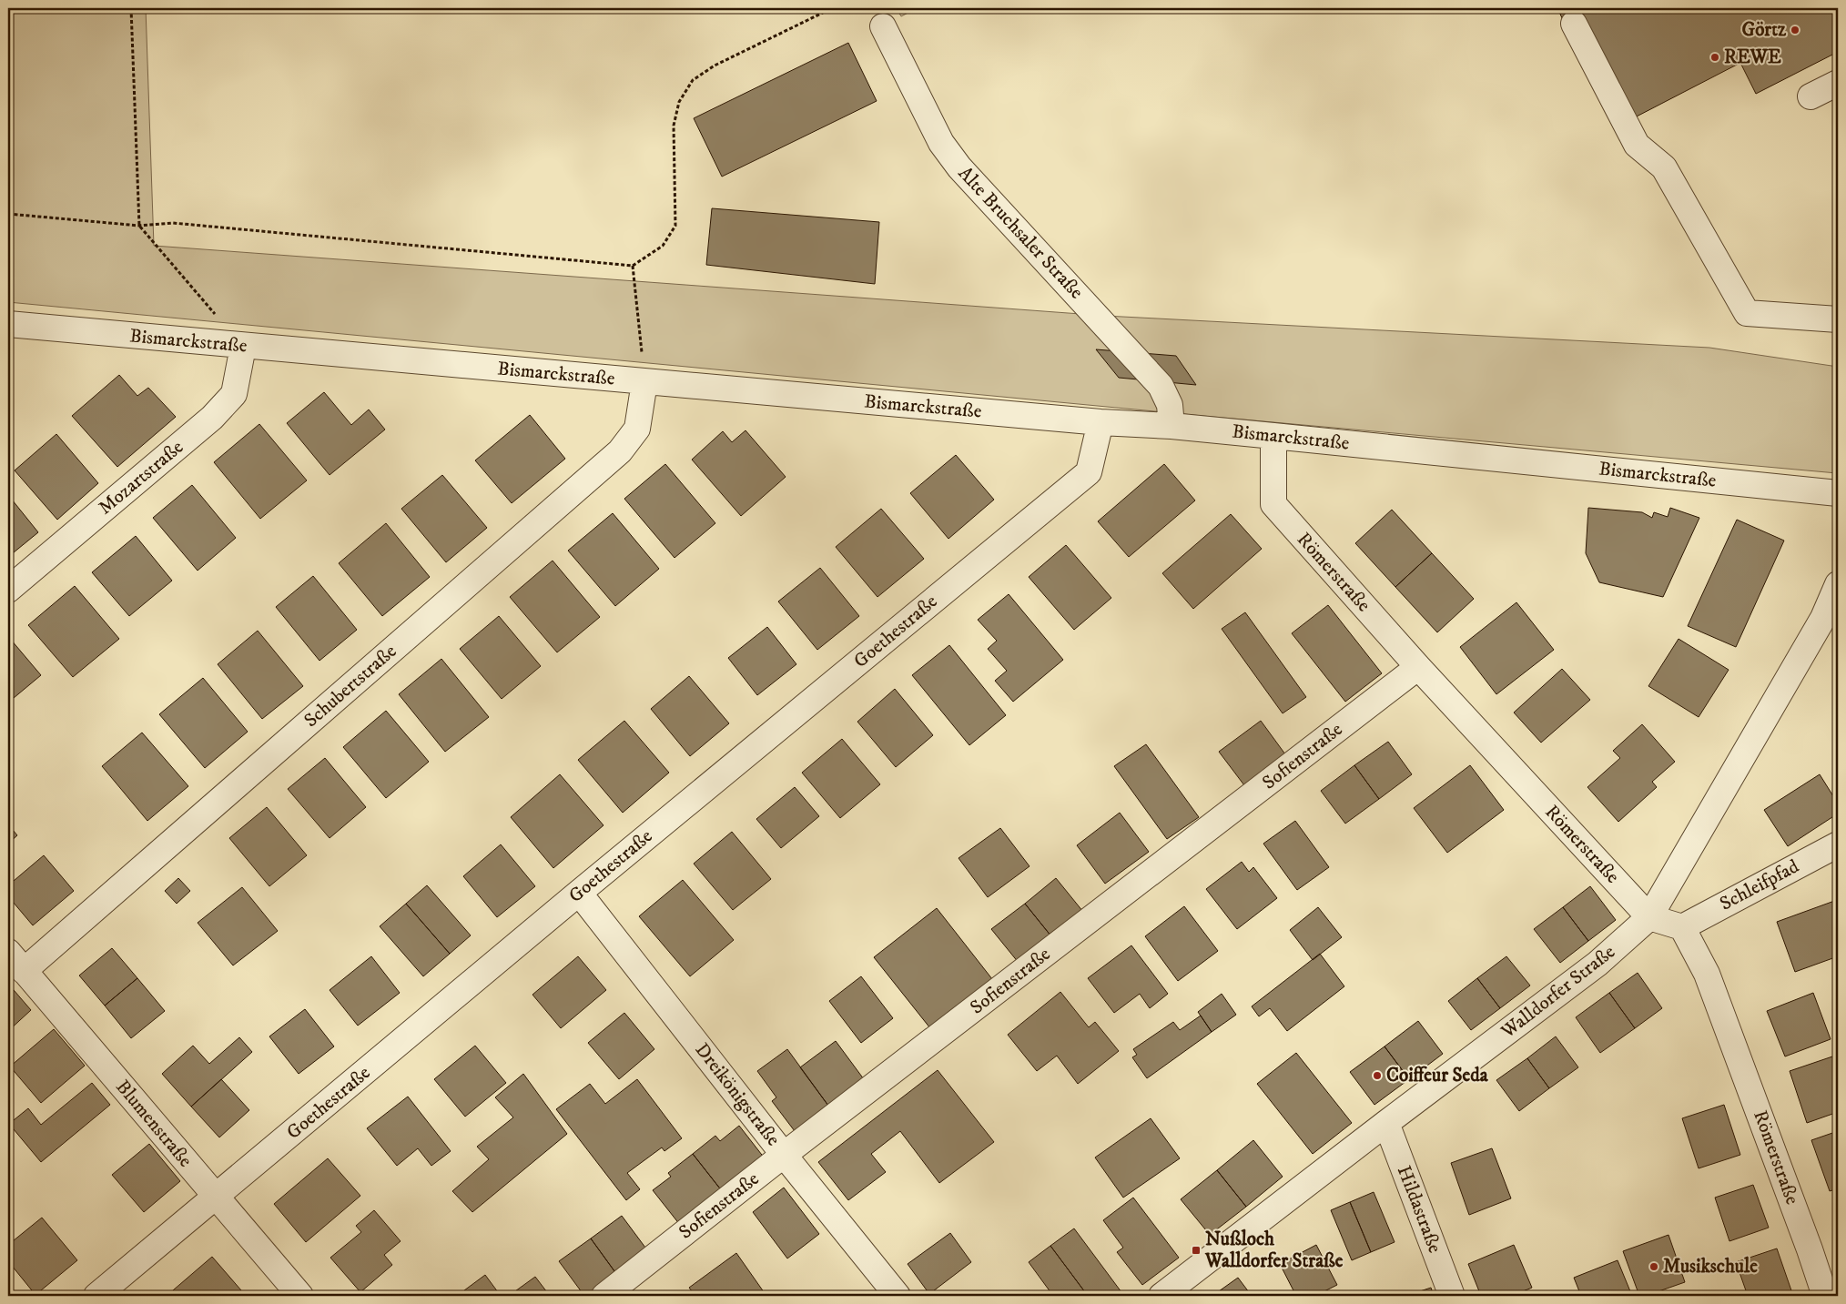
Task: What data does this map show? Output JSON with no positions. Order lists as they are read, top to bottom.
{
  "streets": {
    "street": [
      "Alte Bruchsaler Straße",
      "Bismarckstraße",
      "Mozartstraße",
      "Römerstraße",
      "Goethestraße",
      "Schubertstraße",
      "Sofienstraße",
      "Schleifpfad",
      "Walldorfer Straße",
      "Dreikönigstraße",
      "Blumenstraße",
      "Hildastraße"
    ]
  },
  "crossings": [
    ["Alte Bruchsaler Straße", "Bismarckstraße"],
    ["Bismarckstraße", "Mozartstraße"],
    ["Bismarckstraße", "Römerstraße"],
    ["Bismarckstraße", "Goethestraße"],
    ["Bismarckstraße", "Schubertstraße"],
    ["Römerstraße", "Sofienstraße"],
    ["Römerstraße", "Schleifpfad"],
    ["Römerstraße", "Walldorfer Straße"],
    ["Goethestraße", "Dreikönigstraße"],
    ["Goethestraße", "Blumenstraße"],
    ["Schubertstraße", "Blumenstraße"],
    ["Sofienstraße", "Dreikönigstraße"],
    ["Walldorfer Straße", "Hildastraße"]
  ],
  "places": {
    "other": [
      "Görtz",
      "REWE",
      "Coiffeur Seda",
      "Musikschule"
    ],
    "transit": ["Nußloch Walldorfer Straße"]
  }
}
